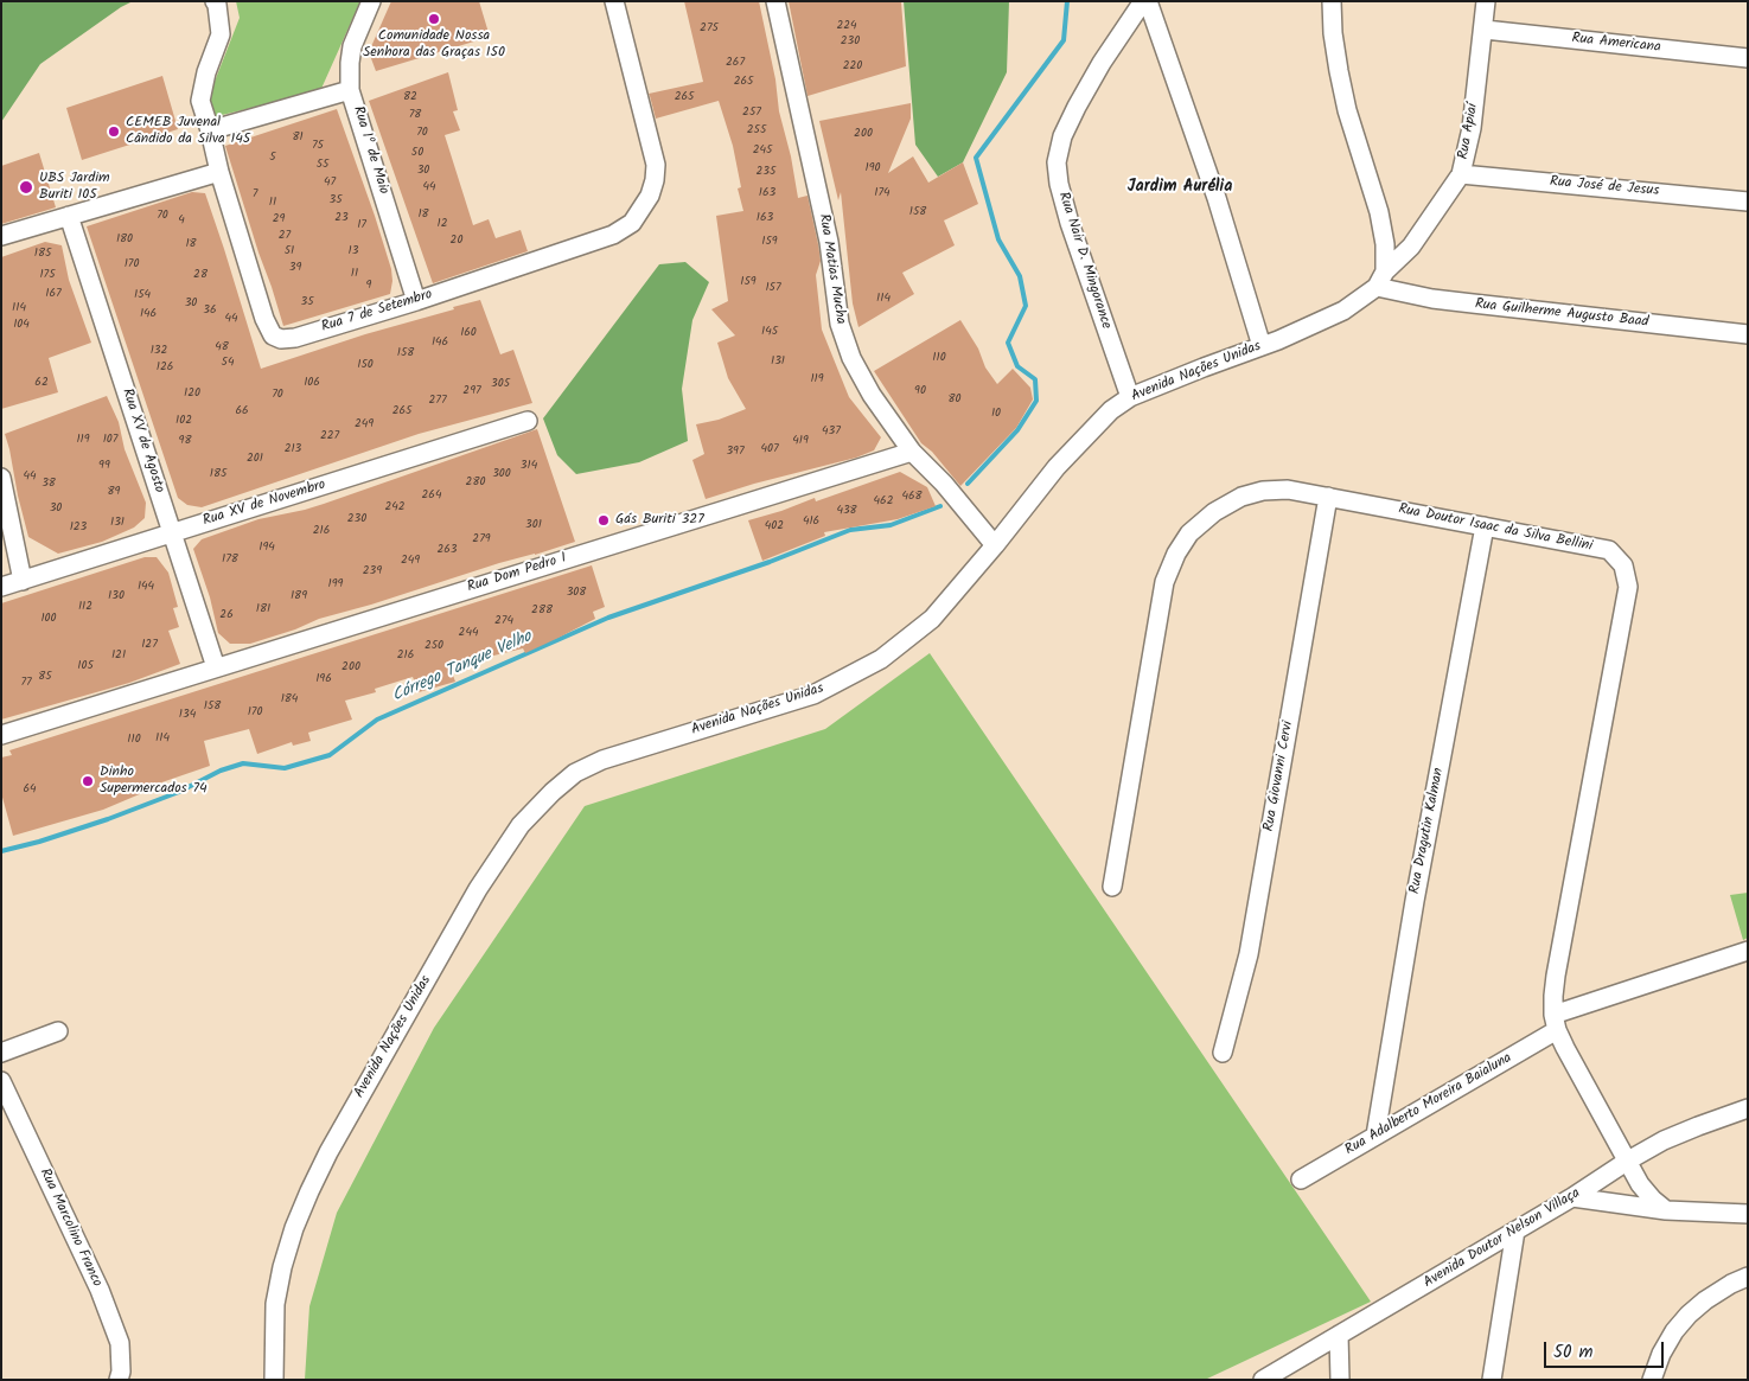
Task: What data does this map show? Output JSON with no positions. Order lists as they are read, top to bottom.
{
  "streets": {
    "street": [
      "Rua Americana",
      "Rua Apiaí",
      "Rua 1º de Maio",
      "Rua José de Jesus",
      "Rua Nair D. Mingorance",
      "Rua Matias Mucha",
      "Rua 7 de Setembro",
      "Rua Guilherme Augusto Baad",
      "Avenida Nações Unidas",
      "Rua XV de Agosto",
      "Rua XV de Novembro",
      "Rua Doutor Isaac da Silva Bellini",
      "Rua Dom Pedro I",
      "Rua Giovanni Cervi",
      "Rua Dragutin Kalman",
      "Rua Adalberto Moreira Baialuna",
      "Rua Marcolino Franco",
      "Avenida Doutor Nelson Villaça"
    ]
  },
  "crossings": [
    ["Rua Americana", "Rua Apiaí"],
    ["Rua Apiaí", "Rua José de Jesus"],
    ["Rua Apiaí", "Rua Guilherme Augusto Baad"],
    ["Rua Apiaí", "Avenida Nações Unidas"],
    ["Rua 1º de Maio", "Rua 7 de Setembro"],
    ["Rua Nair D. Mingorance", "Avenida Nações Unidas"],
    ["Rua Matias Mucha", "Rua Dom Pedro I"],
    ["Rua Guilherme Augusto Baad", "Avenida Nações Unidas"],
    ["Rua XV de Agosto", "Rua XV de Novembro"],
    ["Rua XV de Agosto", "Rua Dom Pedro I"],
    ["Rua Doutor Isaac da Silva Bellini", "Rua Giovanni Cervi"],
    ["Rua Doutor Isaac da Silva Bellini", "Rua Dragutin Kalman"],
    ["Rua Doutor Isaac da Silva Bellini", "Rua Adalberto Moreira Baialuna"],
    ["Rua Dragutin Kalman", "Rua Adalberto Moreira Baialuna"]
  ],
  "districts": ["Jardim Aurélia"],
  "water": ["Córrego Tanque Velho"],
  "places": [
    "Comunidade Nossa Senhora das Graças 150",
    "CEMEB Juvenal Cândido da Silva 145",
    "UBS Jardim Buriti 105",
    "Gás Buriti 327",
    "Dinho Supermercados 74"
  ],
  "house_numbers": [
    "224",
    "275",
    "230",
    "267",
    "220",
    "265",
    "82",
    "265",
    "257",
    "78",
    "255",
    "70",
    "200",
    "81",
    "75",
    "245",
    "50",
    "5",
    "55",
    "190",
    "30",
    "235",
    "47",
    "44",
    "163",
    "174",
    "7",
    "35",
    "11",
    "158",
    "18",
    "70",
    "23",
    "163",
    "29",
    "4",
    "12",
    "17",
    "27",
    "180",
    "20",
    "159",
    "18",
    "51",
    "13",
    "185",
    "170",
    "39",
    "11",
    "175",
    "28",
    "159",
    "9",
    "157",
    "167",
    "154",
    "114",
    "35",
    "30",
    "114",
    "36",
    "146",
    "44",
    "104",
    "145",
    "160",
    "146",
    "48",
    "132",
    "158",
    "110",
    "131",
    "54",
    "150",
    "126",
    "119",
    "62",
    "106",
    "305",
    "297",
    "90",
    "120",
    "70",
    "80",
    "277",
    "66",
    "265",
    "10",
    "102",
    "249",
    "437",
    "227",
    "119",
    "107",
    "98",
    "419",
    "213",
    "407",
    "397",
    "201",
    "99",
    "314",
    "185",
    "300",
    "44",
    "280",
    "38",
    "89",
    "264",
    "468",
    "462",
    "242",
    "30",
    "438",
    "230",
    "416",
    "131",
    "301",
    "402",
    "123",
    "216",
    "279",
    "194",
    "263",
    "178",
    "249",
    "239",
    "199",
    "144",
    "308",
    "130",
    "189",
    "112",
    "181",
    "288",
    "26",
    "100",
    "274",
    "244",
    "127",
    "250",
    "121",
    "216",
    "105",
    "200",
    "85",
    "196",
    "77",
    "184",
    "158",
    "170",
    "134",
    "114",
    "110",
    "64"
  ],
  "scale_bar": "50 m"
}
